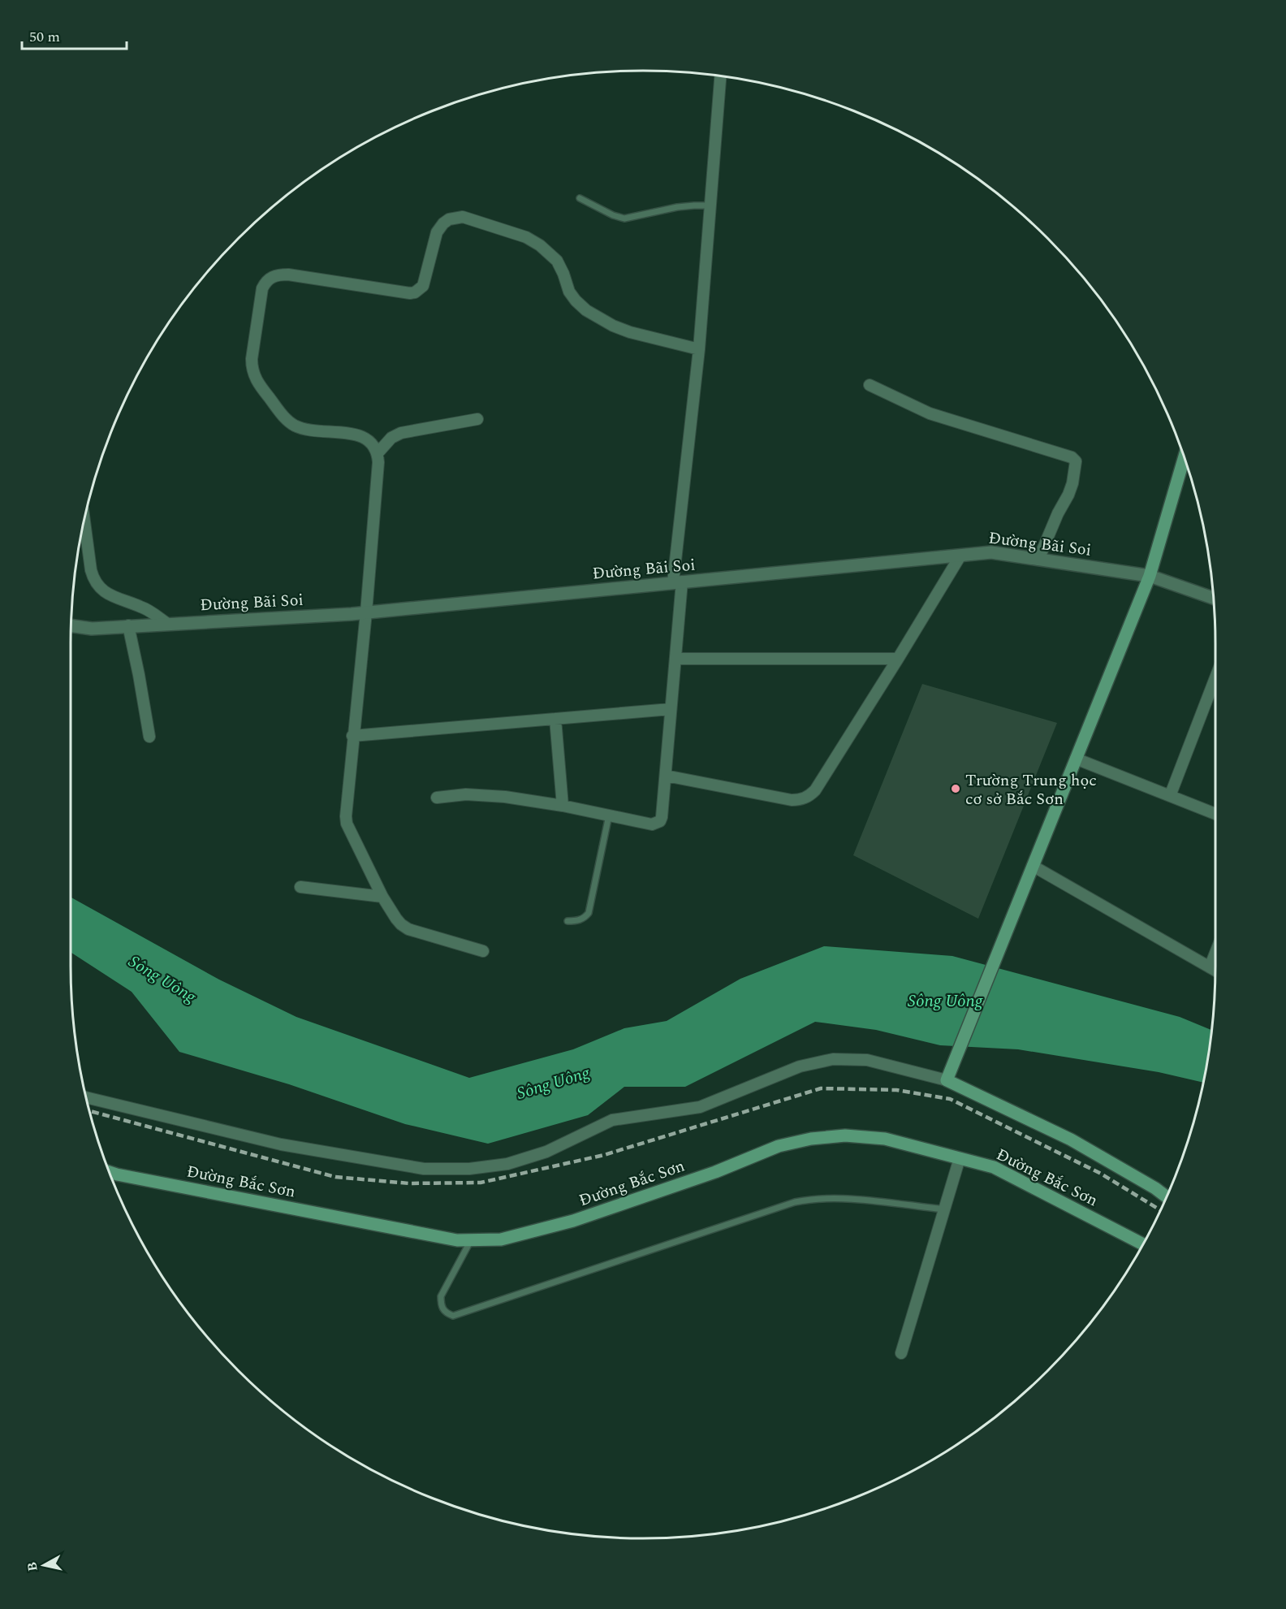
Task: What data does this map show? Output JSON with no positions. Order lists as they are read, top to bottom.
{
  "streets": {
    "main road": ["Đường Bắc Sơn"],
    "street": ["Đường Bãi Soi"]
  },
  "water": ["Sông Uông"],
  "places": ["Trường Trung học cơ sở Bắc Sơn"],
  "scale_bar": "50 m",
  "north": "left"
}
